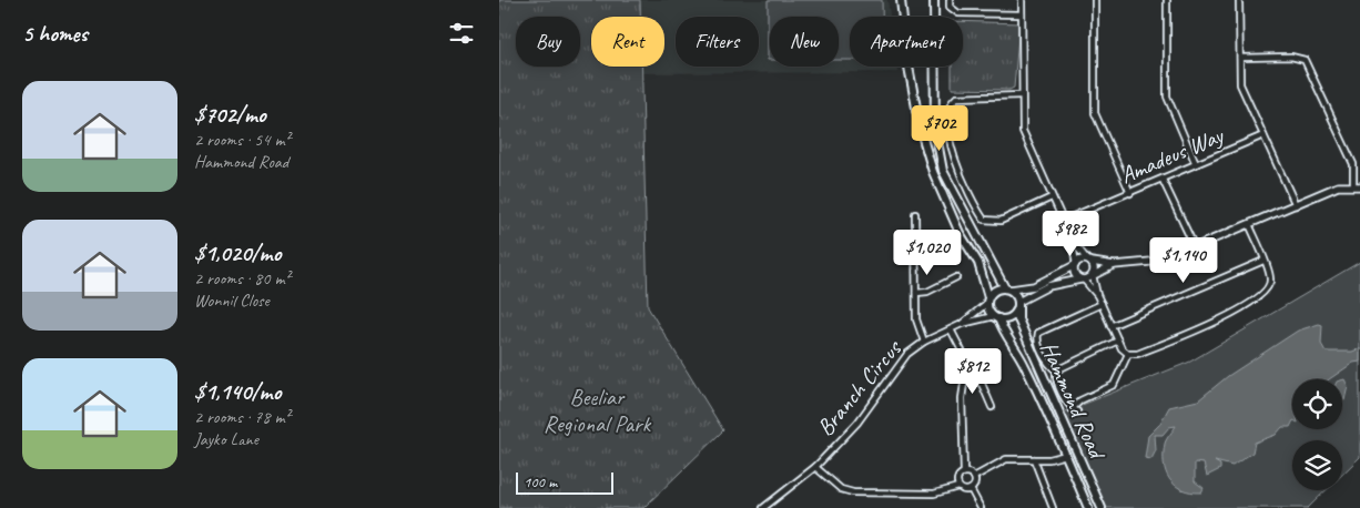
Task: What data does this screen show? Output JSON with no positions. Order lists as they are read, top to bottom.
{
  "streets": {
    "main road": ["Hammond Road"],
    "street": ["Amadeus Way", "Branch Circus"]
  },
  "crossings": [
    ["Branch Circus", "Hammond Road"]
  ],
  "parks": ["Beeliar Regional Park"],
  "scale_bar": "100 m",
  "page": {
    "heading": "5 homes",
    "chip": [
      "Buy",
      "Rent",
      "Filters",
      "New",
      "Apartment"
    ],
    "list": [
      {
        "name": "$702/mo",
        "note": "2 rooms · 54 m² · Hammond Road"
      },
      {
        "name": "$1,020/mo",
        "note": "2 rooms · 80 m² · Wonnil Close"
      },
      {
        "name": "$1,140/mo",
        "note": "2 rooms · 78 m² · Jayko Lane"
      }
    ],
    "price": [
      "$702",
      "$982",
      "$1,020",
      "$1,140",
      "$812"
    ],
    "scale": "100 m"
  }
}
